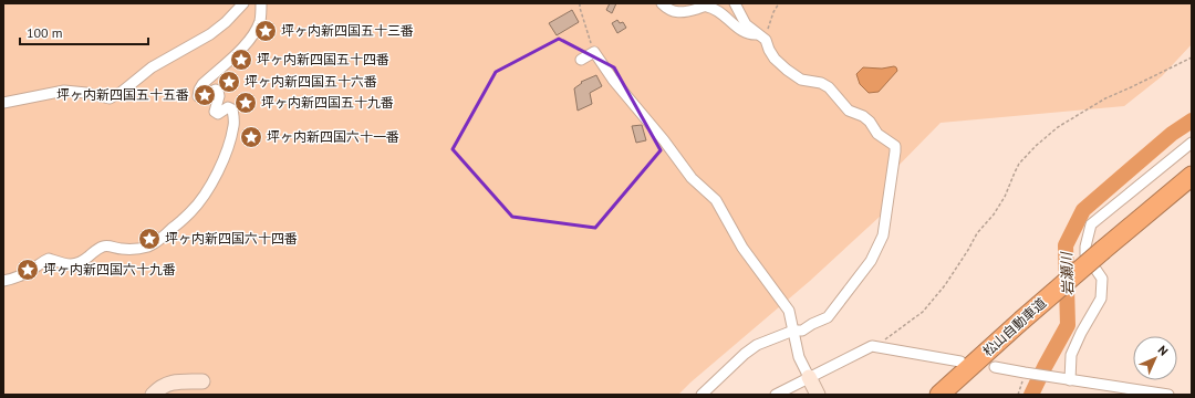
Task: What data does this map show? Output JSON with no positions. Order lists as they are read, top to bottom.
{
  "streets": {
    "highway": ["松山自動車道"]
  },
  "water": ["岩瀬川"],
  "places": {
    "place": [
      "坪ヶ内新四国五十三番",
      "坪ヶ内新四国五十四番",
      "坪ヶ内新四国五十六番",
      "坪ヶ内新四国五十五番",
      "坪ヶ内新四国五十九番",
      "坪ヶ内新四国六十一番",
      "坪ヶ内新四国六十四番",
      "坪ヶ内新四国六十九番"
    ]
  },
  "scale_bar": "100 m",
  "north": "top right"
}
